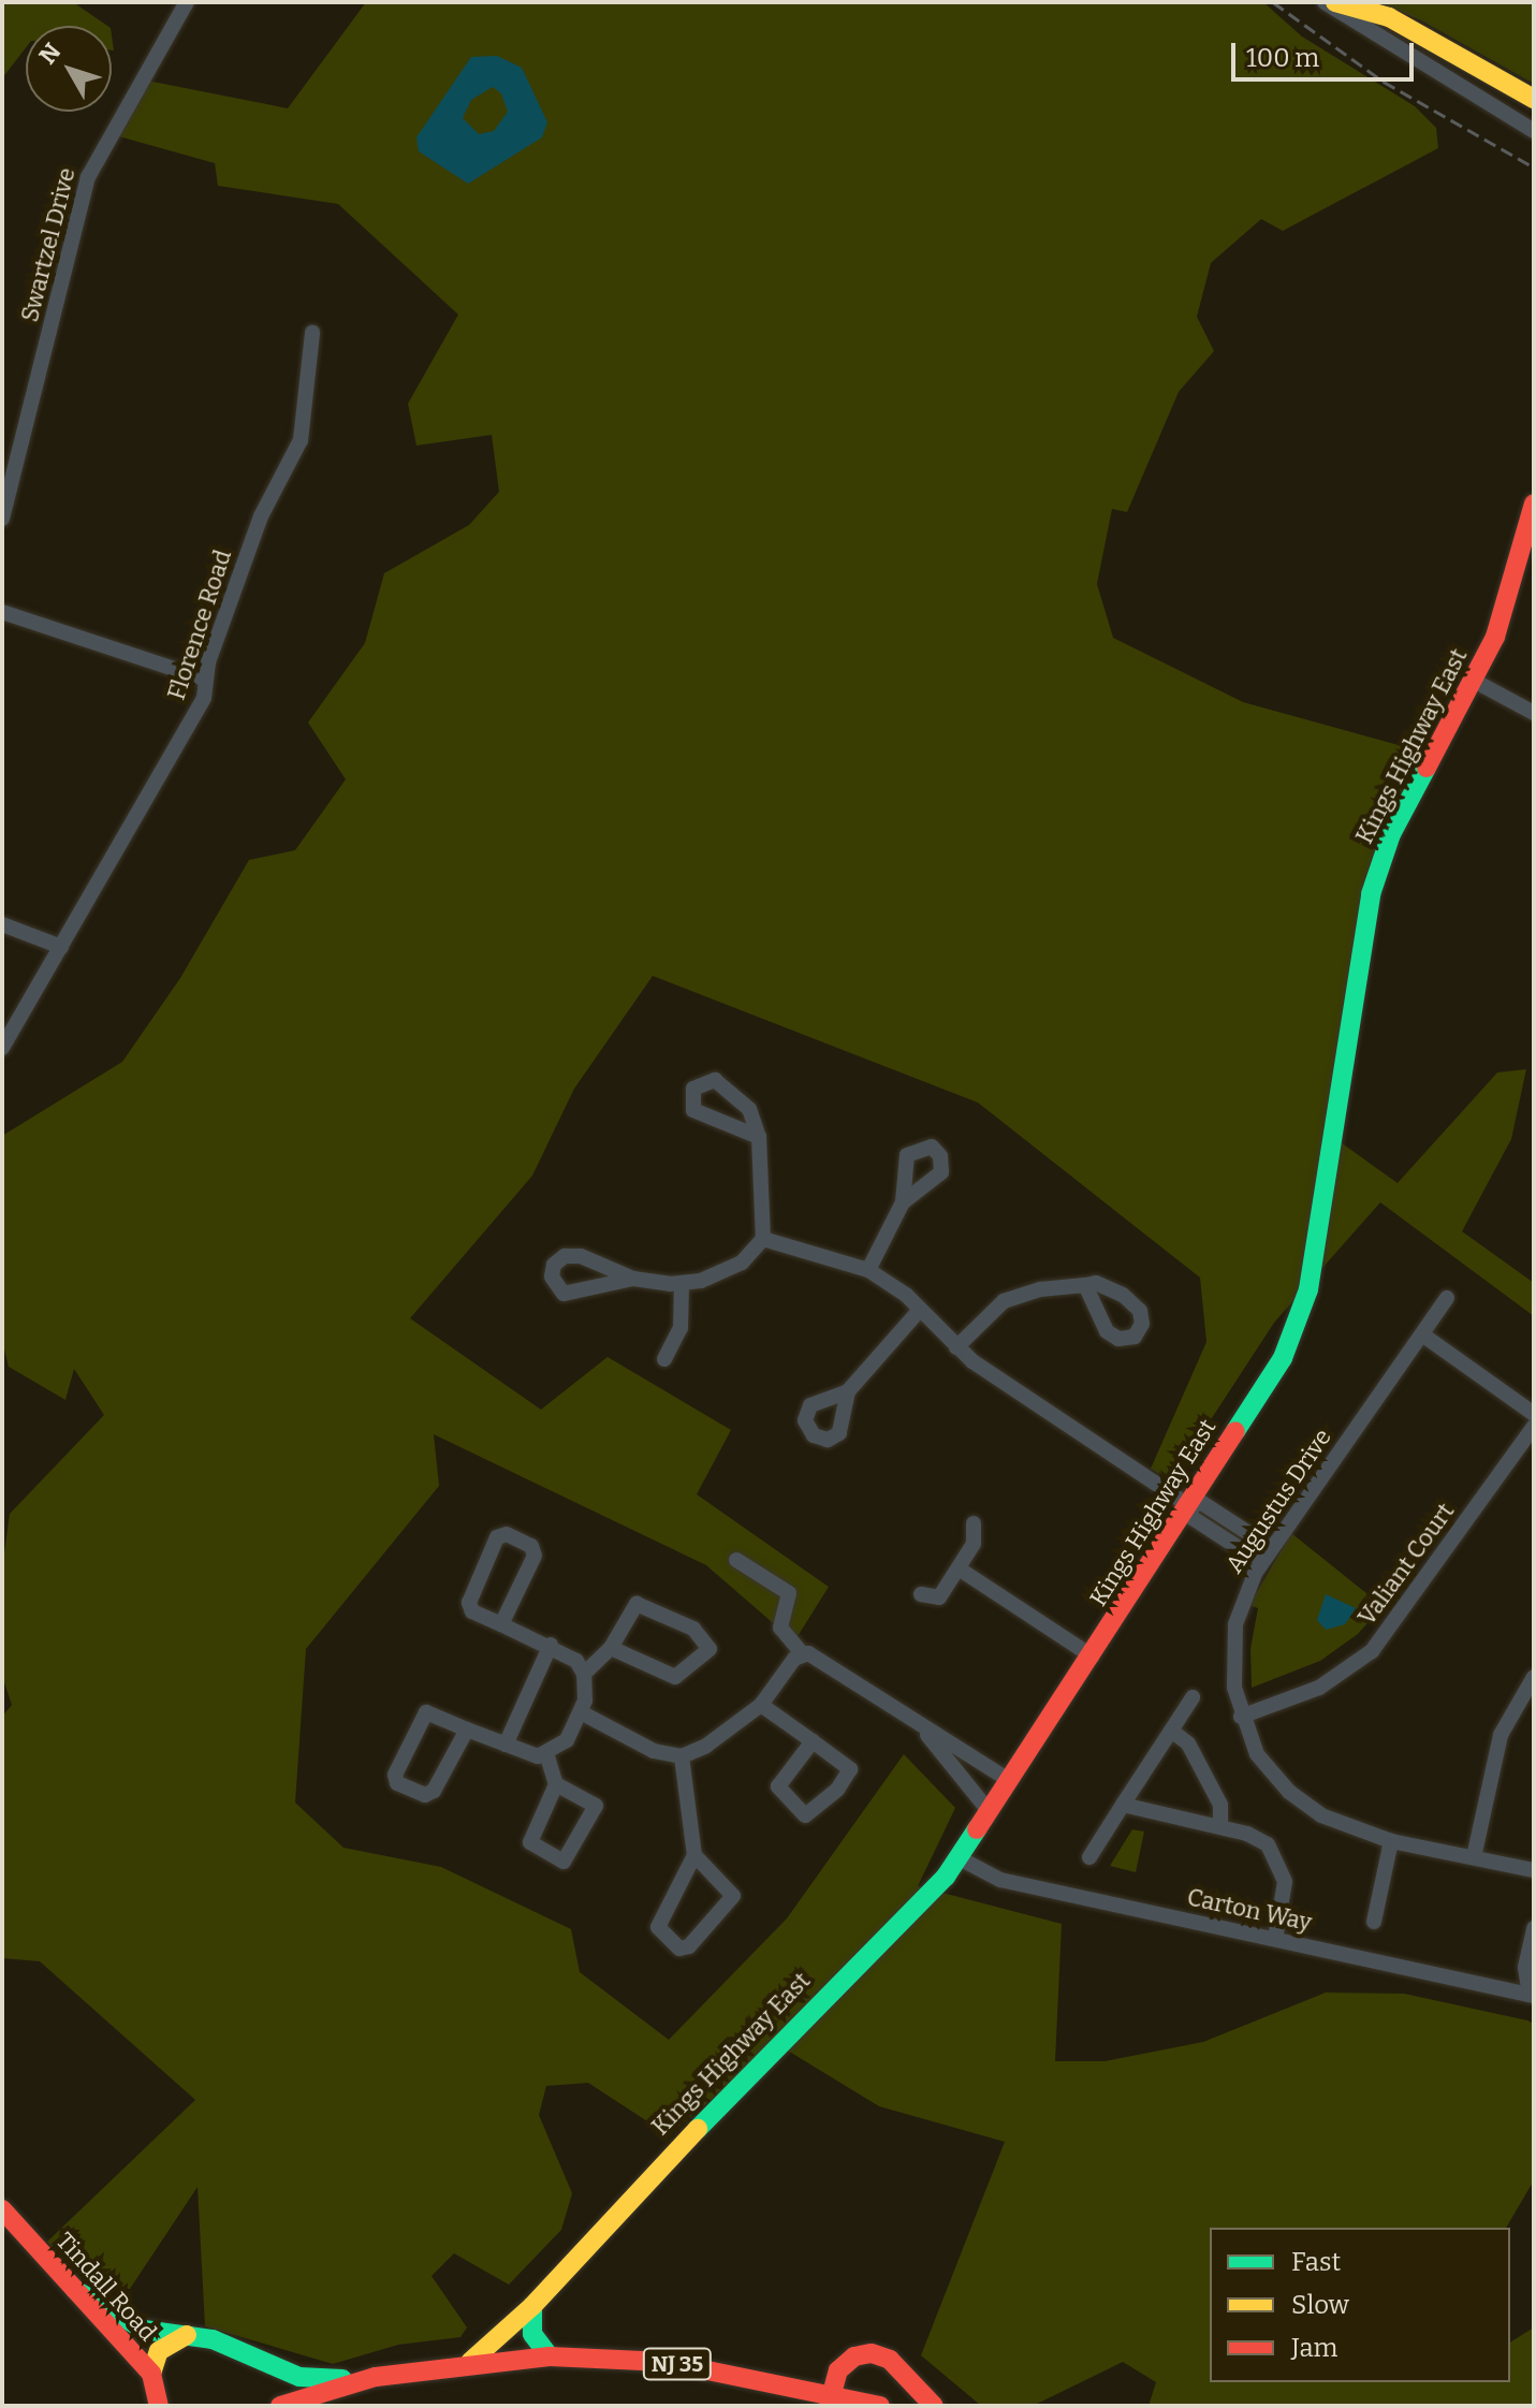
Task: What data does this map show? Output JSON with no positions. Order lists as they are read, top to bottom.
{
  "streets": {
    "main road": ["Kings Highway East", "Tindall Road", "NJ 35"],
    "street": [
      "Swartzel Drive",
      "Florence Road",
      "Augustus Drive",
      "Valiant Court",
      "Carton Way"
    ]
  },
  "crossings": [
    ["Kings Highway East", "Carton Way"],
    ["Kings Highway East", "NJ 35"],
    ["Augustus Drive", "Valiant Court"]
  ],
  "legend": ["Fast", "Slow", "Jam"],
  "scale_bar": "100 m",
  "north": "top left"
}
